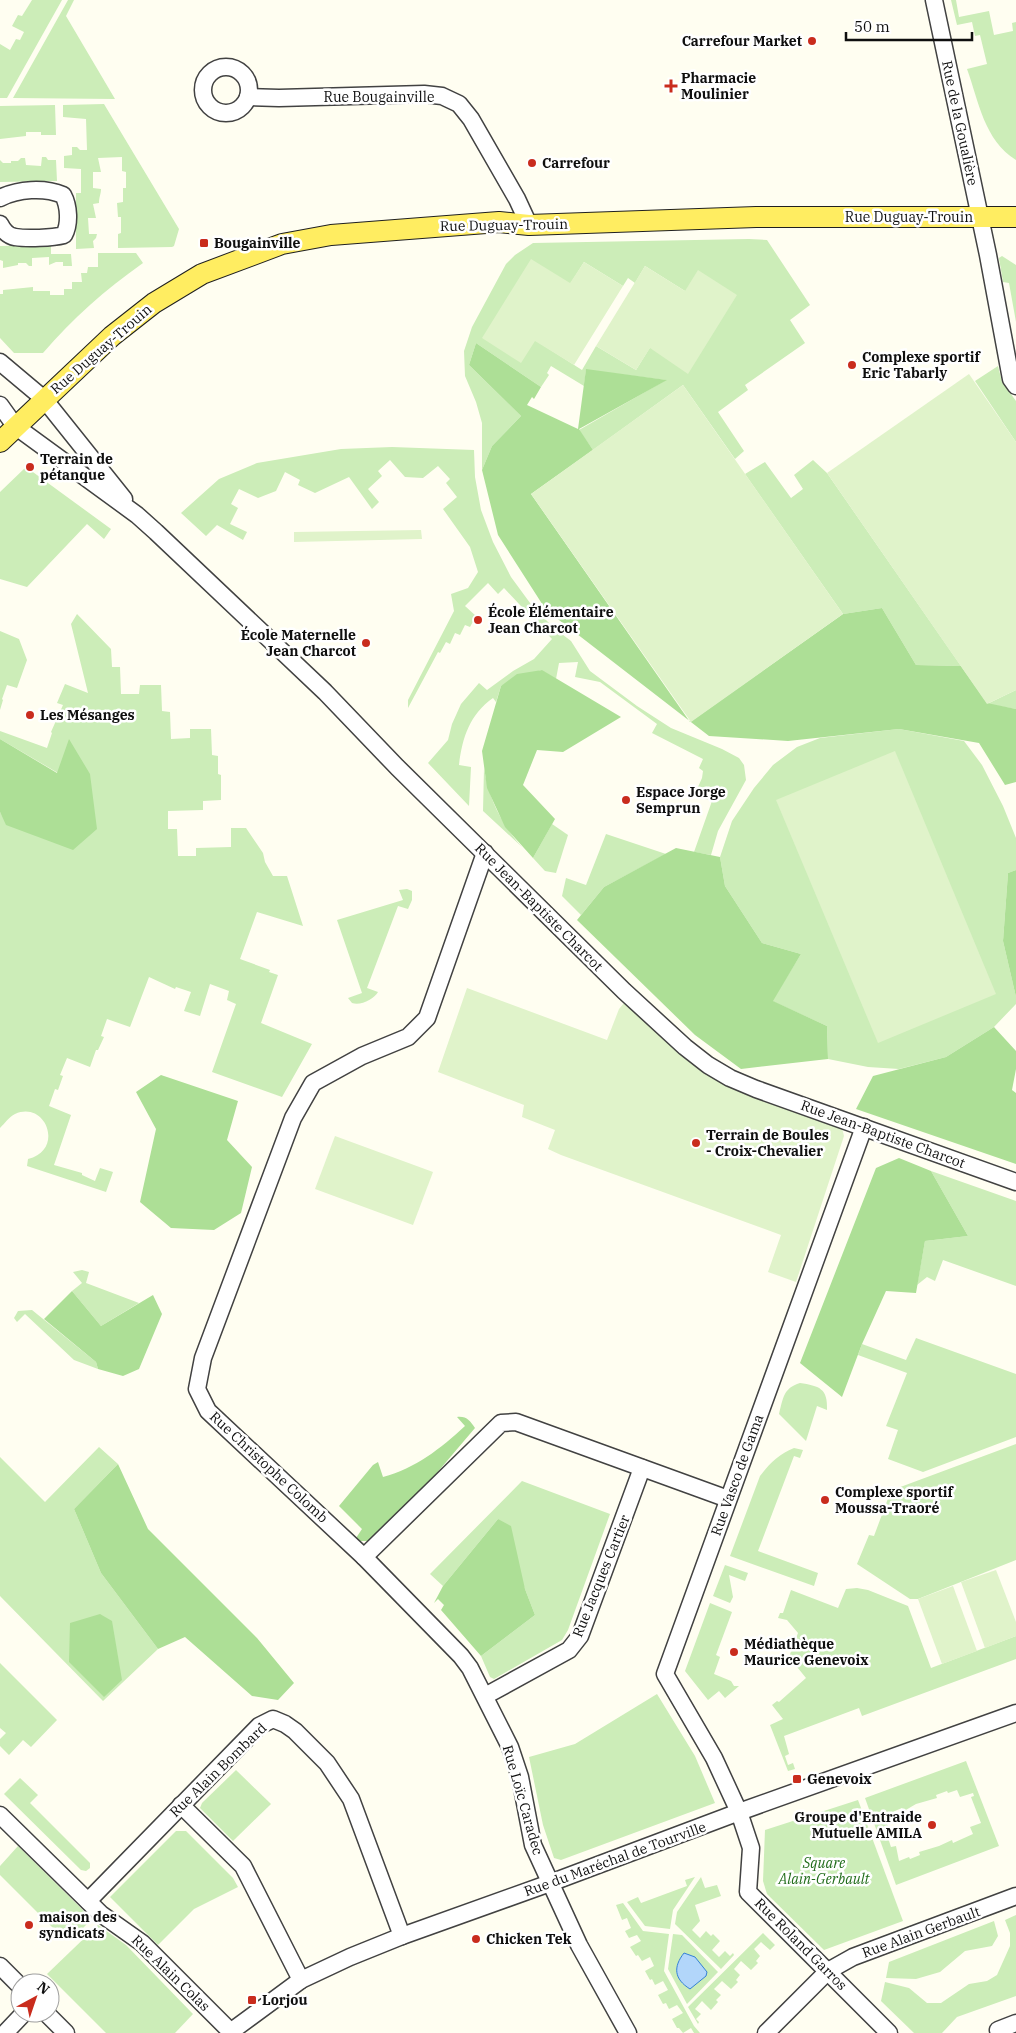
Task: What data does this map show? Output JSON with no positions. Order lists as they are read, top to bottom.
{
  "streets": {
    "main road": ["Rue Duguay-Trouin"],
    "street": [
      "Rue Bougainville",
      "Rue de la Goualière",
      "Rue Jean-Baptiste Charcot",
      "Rue Christophe Colomb",
      "Rue Vasco de Gama",
      "Rue Jacques Cartier",
      "Rue Alain Bombard",
      "Rue Loïc Caradec",
      "Rue du Maréchal de Tourville",
      "Rue Alain Gerbault",
      "Rue Roland Garros",
      "Rue Alain Colas"
    ]
  },
  "crossings": [
    ["Rue Bougainville", "Rue Duguay-Trouin"],
    ["Rue de la Goualière", "Rue Duguay-Trouin"],
    ["Rue Duguay-Trouin", "Rue Jean-Baptiste Charcot"],
    ["Rue Jean-Baptiste Charcot", "Rue Christophe Colomb"],
    ["Rue Jean-Baptiste Charcot", "Rue Vasco de Gama"],
    ["Rue Christophe Colomb", "Rue Loïc Caradec"],
    ["Rue Vasco de Gama", "Rue du Maréchal de Tourville"],
    ["Rue Vasco de Gama", "Rue Roland Garros"],
    ["Rue Jacques Cartier", "Rue Loïc Caradec"],
    ["Rue Alain Bombard", "Rue du Maréchal de Tourville"],
    ["Rue Alain Bombard", "Rue Alain Colas"],
    ["Rue Loïc Caradec", "Rue du Maréchal de Tourville"],
    ["Rue du Maréchal de Tourville", "Rue Roland Garros"],
    ["Rue du Maréchal de Tourville", "Rue Alain Colas"],
    ["Rue Alain Gerbault", "Rue Roland Garros"]
  ],
  "parks": ["Square Alain-Gerbault"],
  "places": {
    "other": [
      "Carrefour Market",
      "Carrefour",
      "Complexe sportif Eric Tabarly",
      "Terrain de pétanque",
      "École Élémentaire Jean Charcot",
      "École Maternelle Jean Charcot",
      "Les Mésanges",
      "Espace Jorge Semprun",
      "Terrain de Boules - Croix-Chevalier",
      "Complexe sportif Moussa-Traoré",
      "Médiathèque Maurice Genevoix",
      "Groupe d'Entraide Mutuelle AMILA",
      "maison des syndicats",
      "Chicken Tek"
    ],
    "health": ["Pharmacie Moulinier"],
    "transit": ["Bougainville", "Genevoix", "Lorjou"]
  },
  "scale_bar": "50 m",
  "north": "top right"
}
